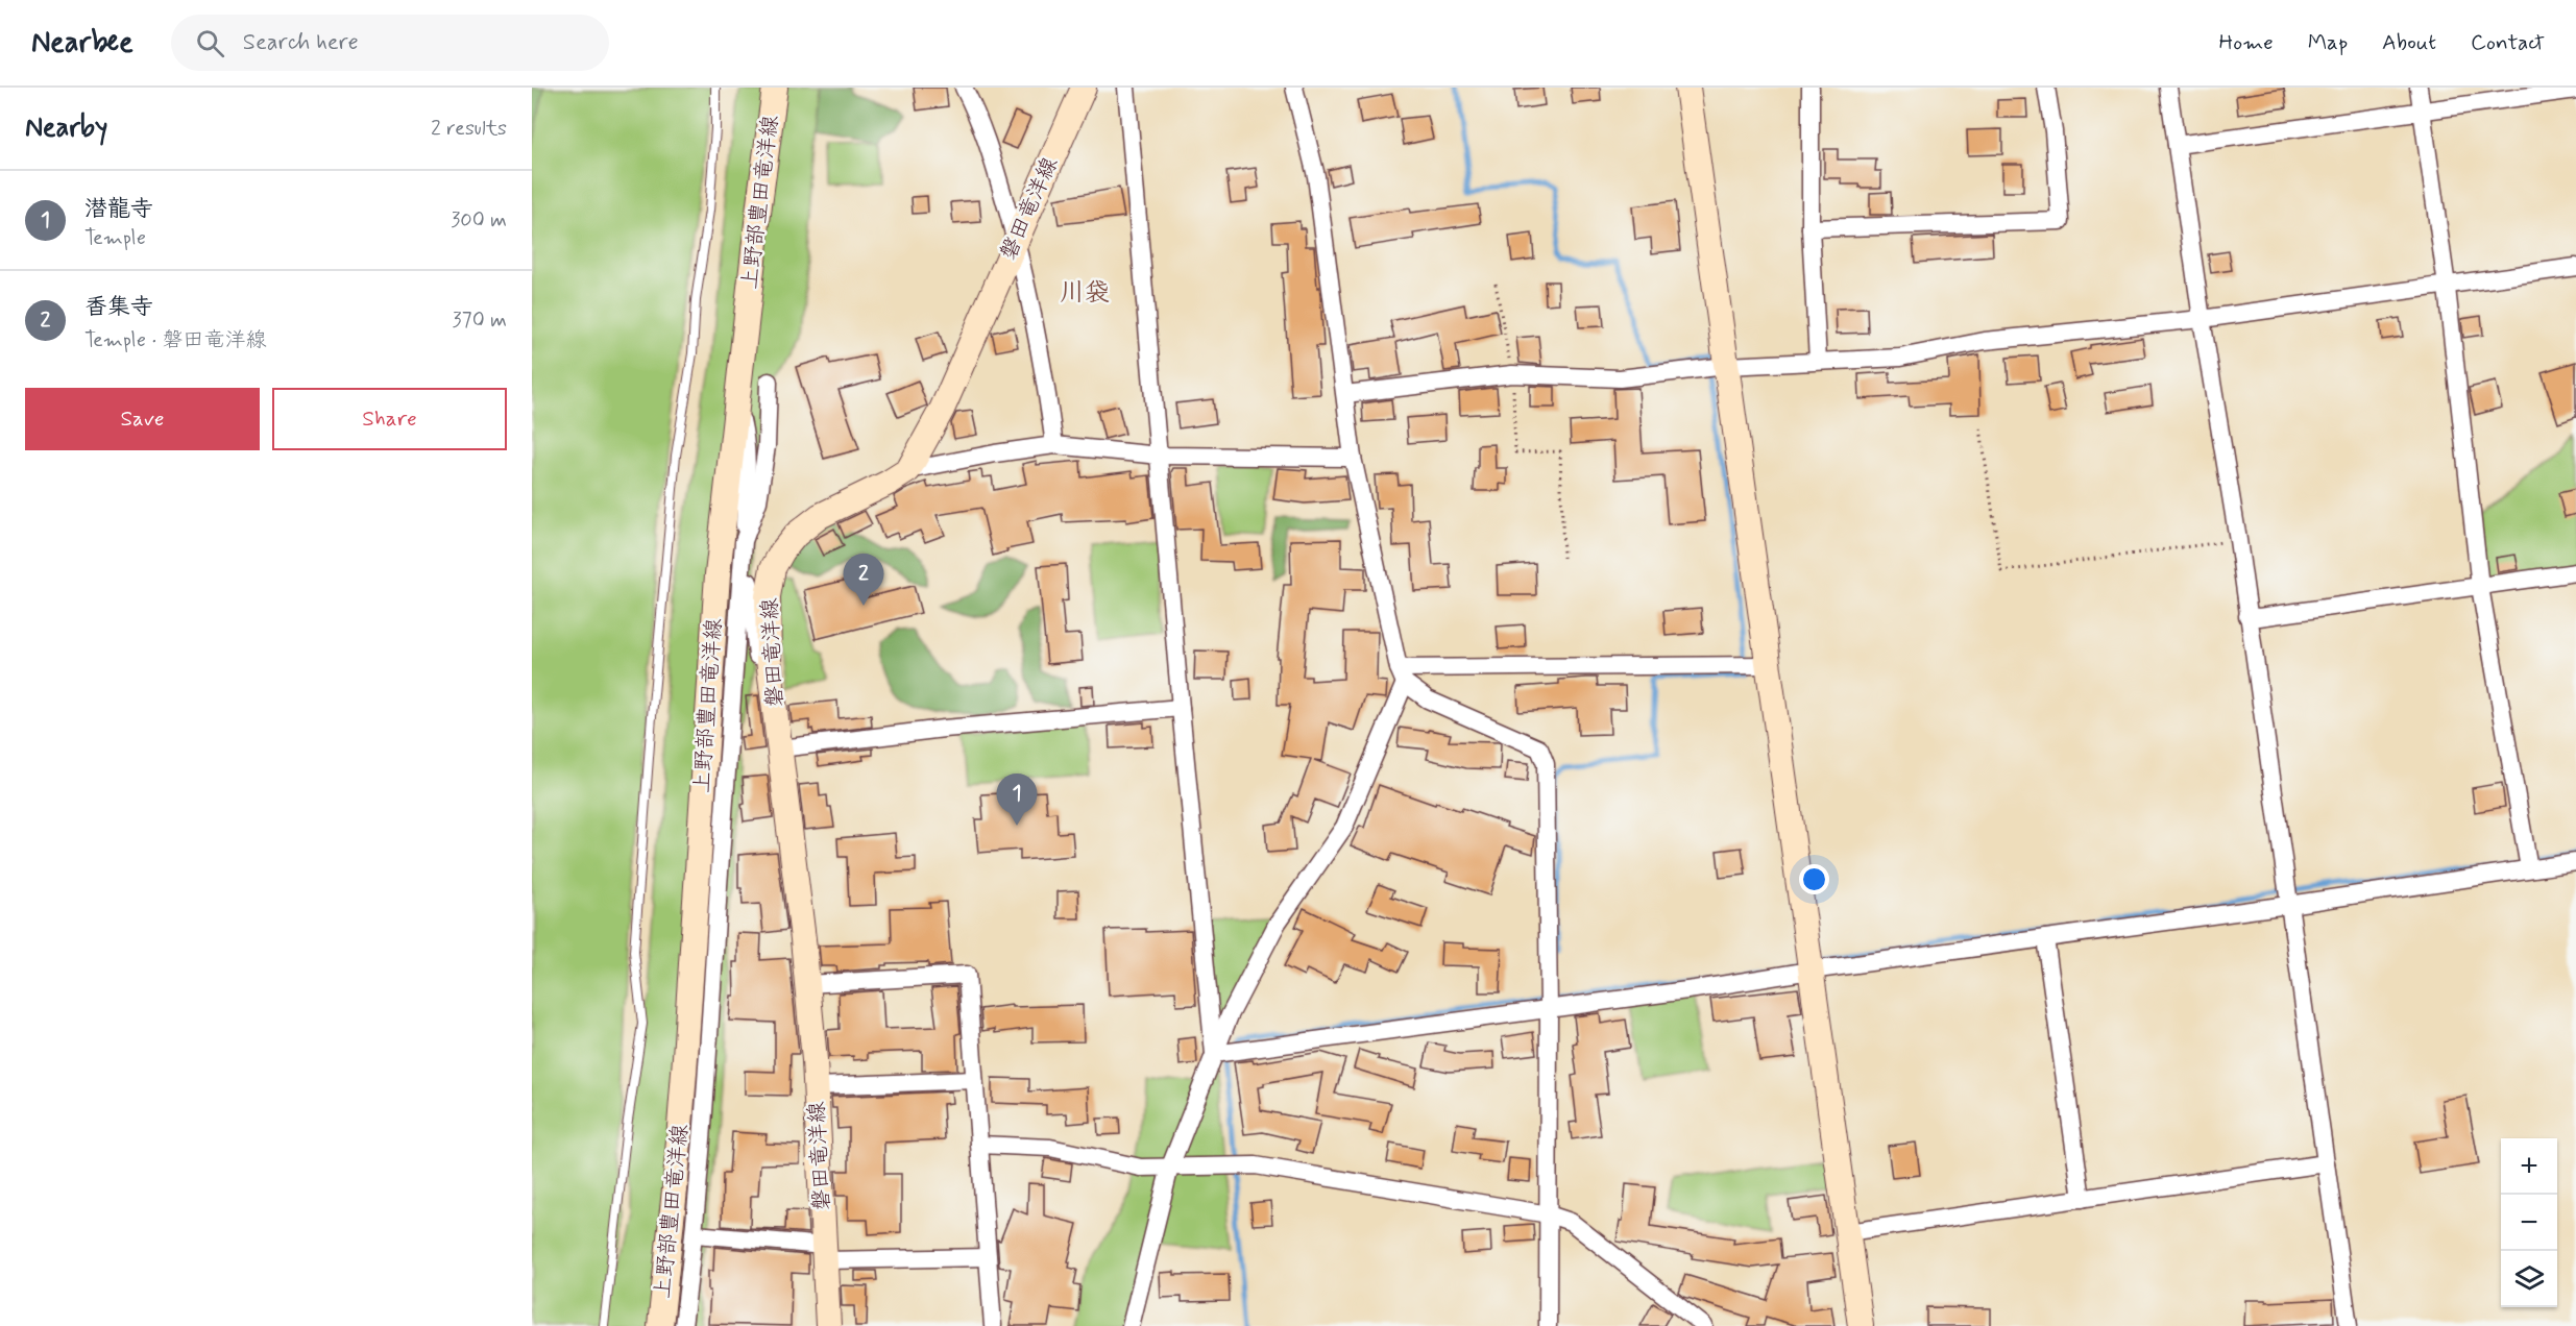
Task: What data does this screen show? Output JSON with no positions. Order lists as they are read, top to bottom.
{
  "streets": {
    "main road": ["上野部豊田竜洋線", "磐田竜洋線"]
  },
  "districts": ["川袋"],
  "page": {
    "header": "Nearbee",
    "search": "Search here",
    "nav": [
      "Home",
      "Map",
      "About",
      "Contact"
    ],
    "heading": ["Nearby", "2 results"],
    "list": [
      {
        "mark": "1",
        "name": "潜龍寺",
        "note": "Temple",
        "value": "300 m"
      },
      {
        "mark": "2",
        "name": "香集寺",
        "note": "Temple · 磐田竜洋線",
        "value": "370 m"
      }
    ],
    "buttons": ["Save", "Share"],
    "pins": ["2", "1"],
    "map_buttons": ["+", "−"]
  }
}
